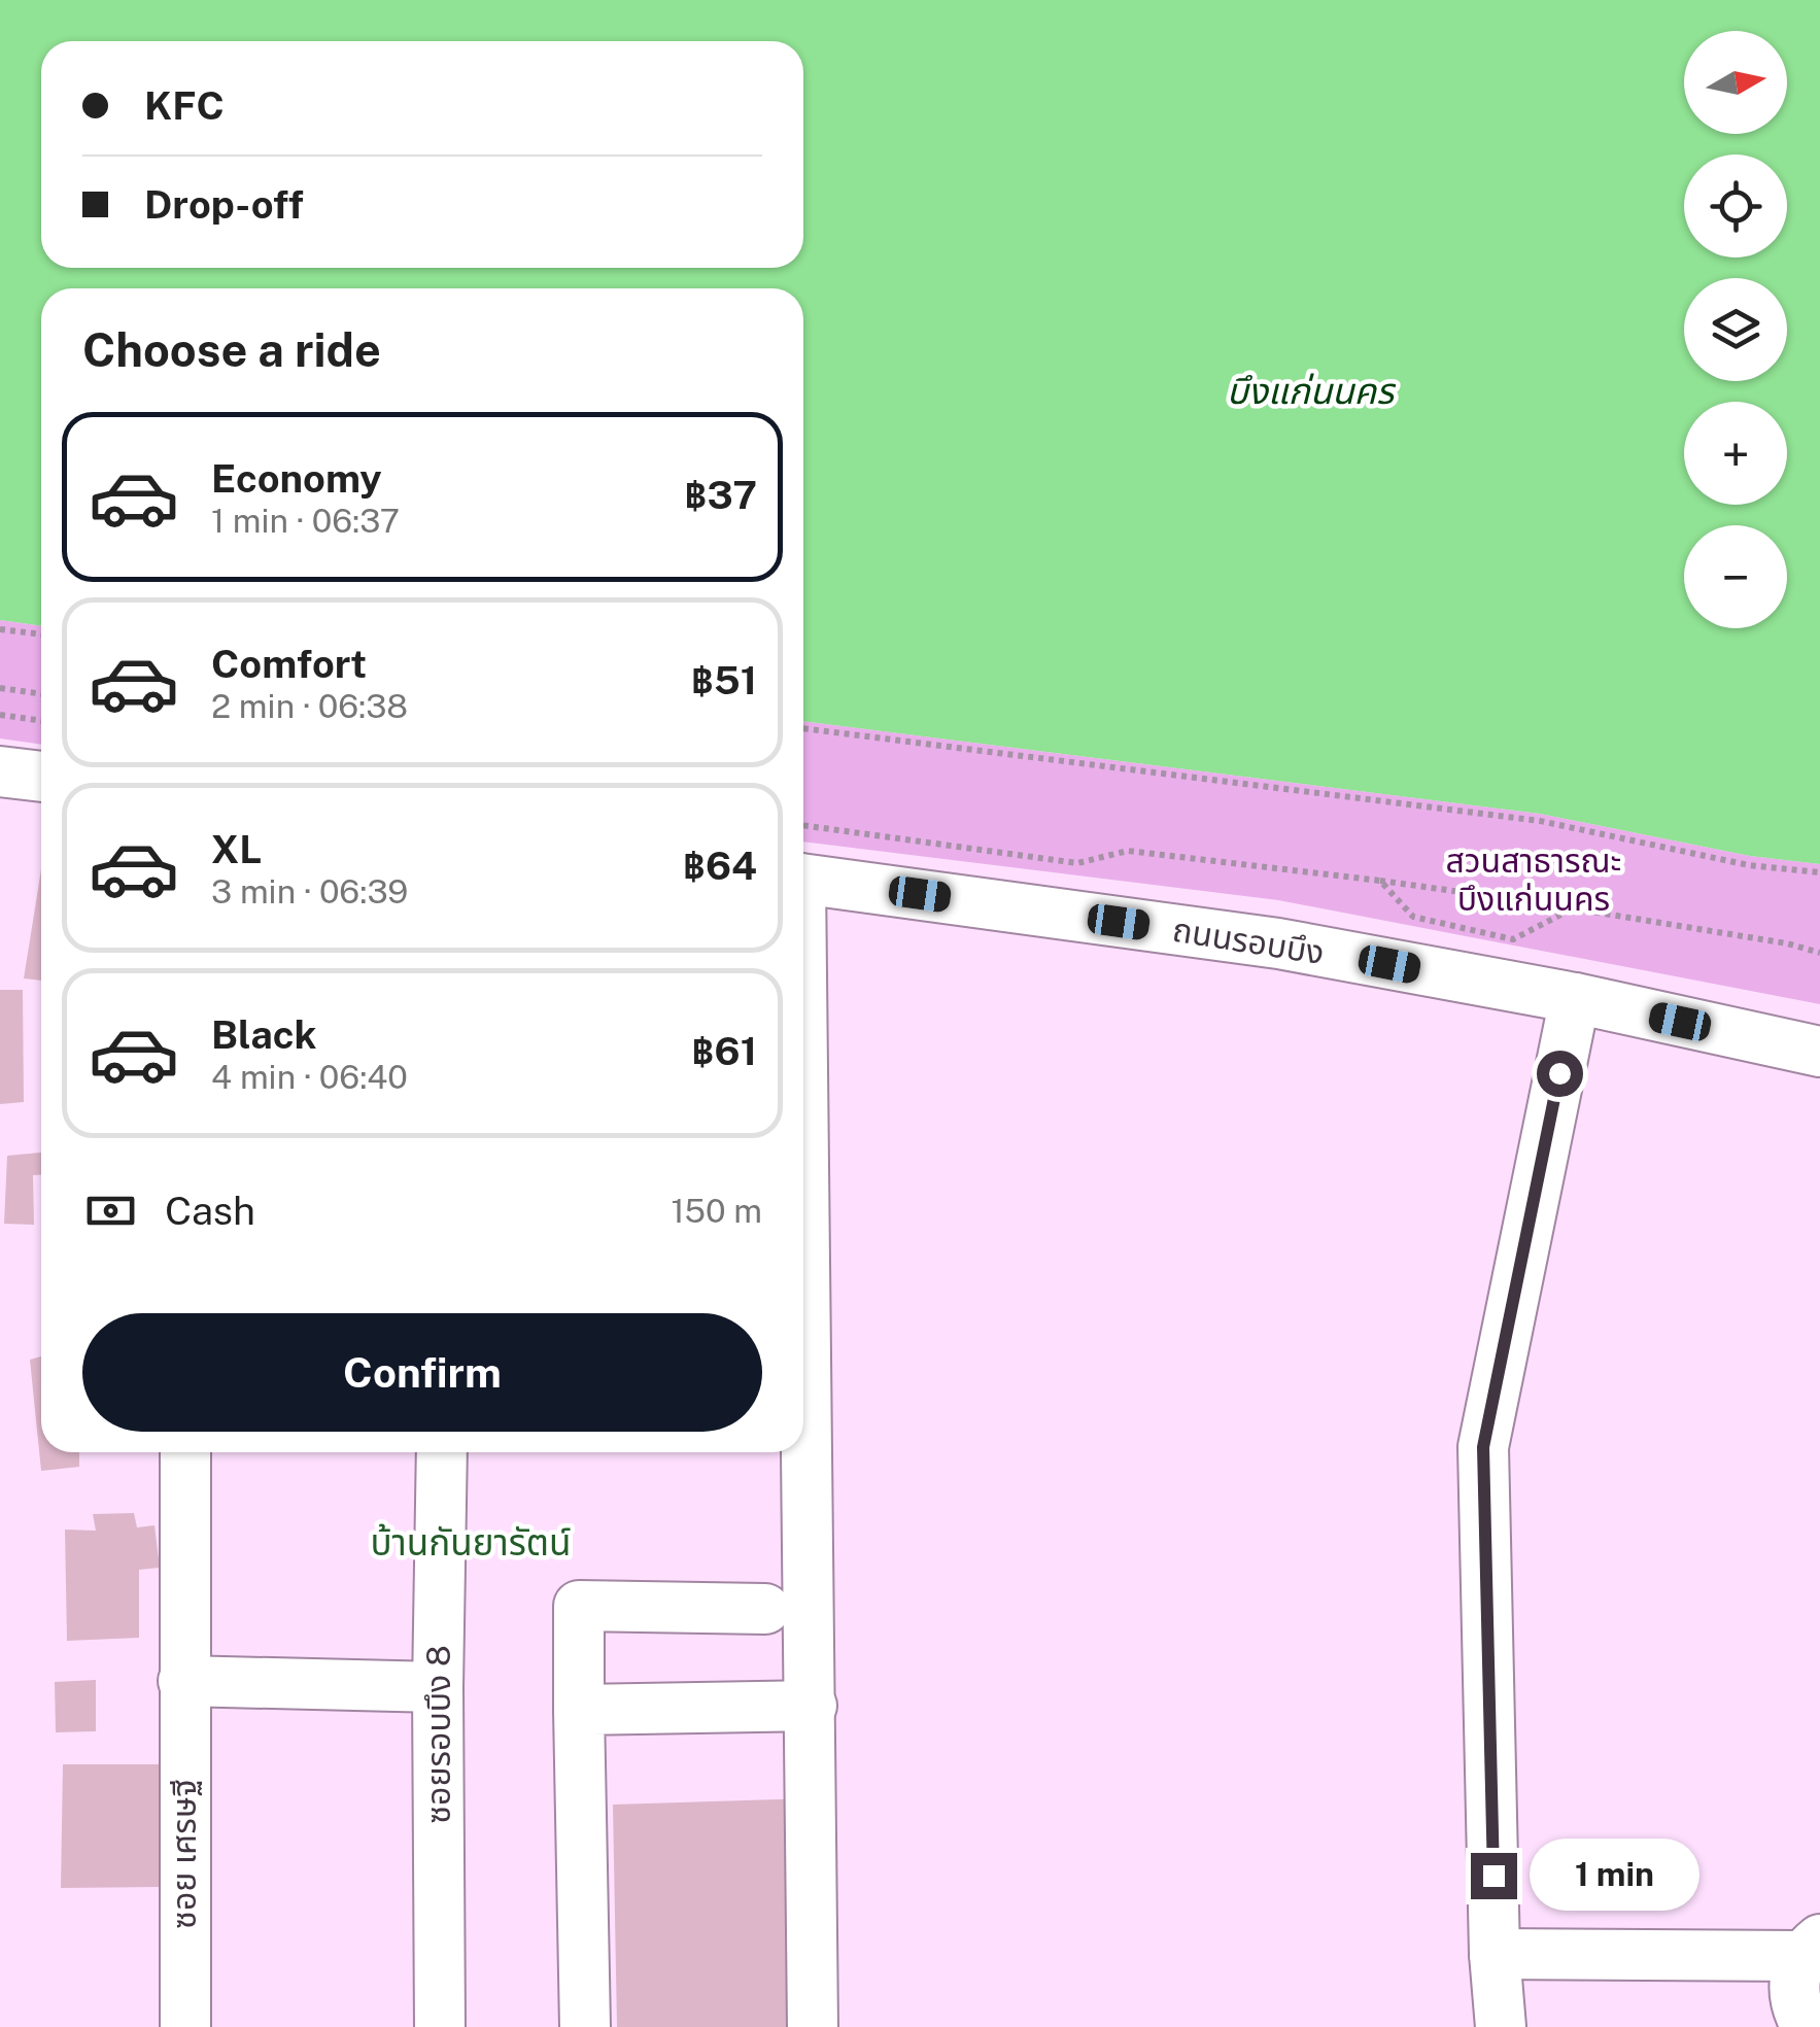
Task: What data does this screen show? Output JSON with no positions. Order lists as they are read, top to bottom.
{
  "streets": {
    "street": ["ถนนรอบบึง", "ซอยรอบบึง 8", "ซอย เศรษฐี"]
  },
  "districts": ["บ้านกันยารัตน์"],
  "water": ["บึงแก่นนคร"],
  "parks": ["สวนสาธารณะ บึงแก่นนคร"],
  "north": "right",
  "page": {
    "map_buttons": ["+", "−"],
    "banner": ["KFC", "Drop-off"],
    "heading": "Choose a ride",
    "list": [
      {
        "name": "Economy",
        "note": "1 min · 06:37",
        "value": "฿37"
      },
      {
        "name": "Comfort",
        "note": "2 min · 06:38",
        "value": "฿51"
      },
      {
        "name": "XL",
        "note": "3 min · 06:39",
        "value": "฿64"
      },
      {
        "name": "Black",
        "note": "4 min · 06:40",
        "value": "฿61"
      }
    ],
    "pay": ["Cash", "150 m"],
    "buttons": "Confirm",
    "bubble": "1 min"
  }
}
